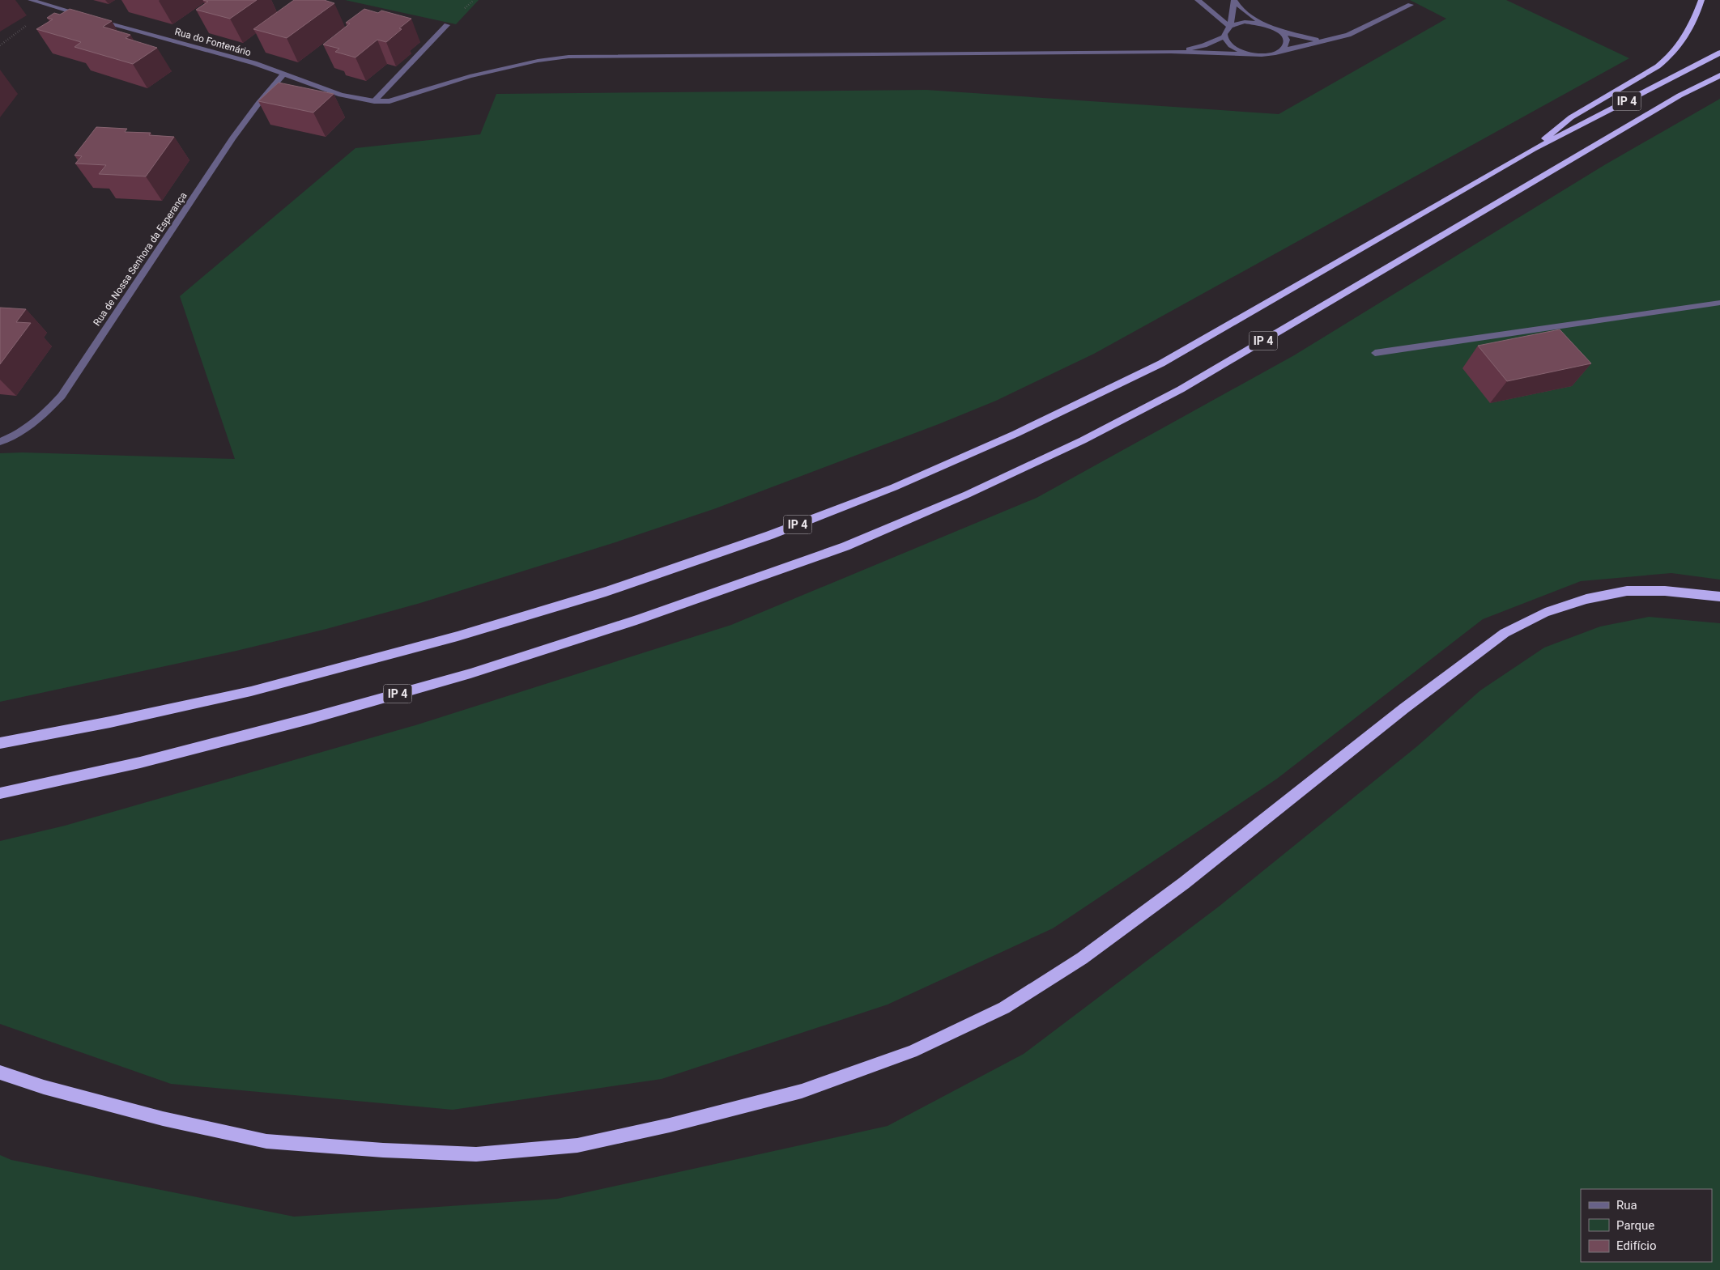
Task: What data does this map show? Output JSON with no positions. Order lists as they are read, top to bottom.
{
  "streets": {
    "highway": ["IP 4"],
    "street": ["Rua do Fontenário", "Rua de Nossa Senhora da Esperança"]
  },
  "crossings": [
    ["Rua do Fontenário", "Rua de Nossa Senhora da Esperança"]
  ],
  "legend": ["Rua", "Parque", "Edifício"]
}
